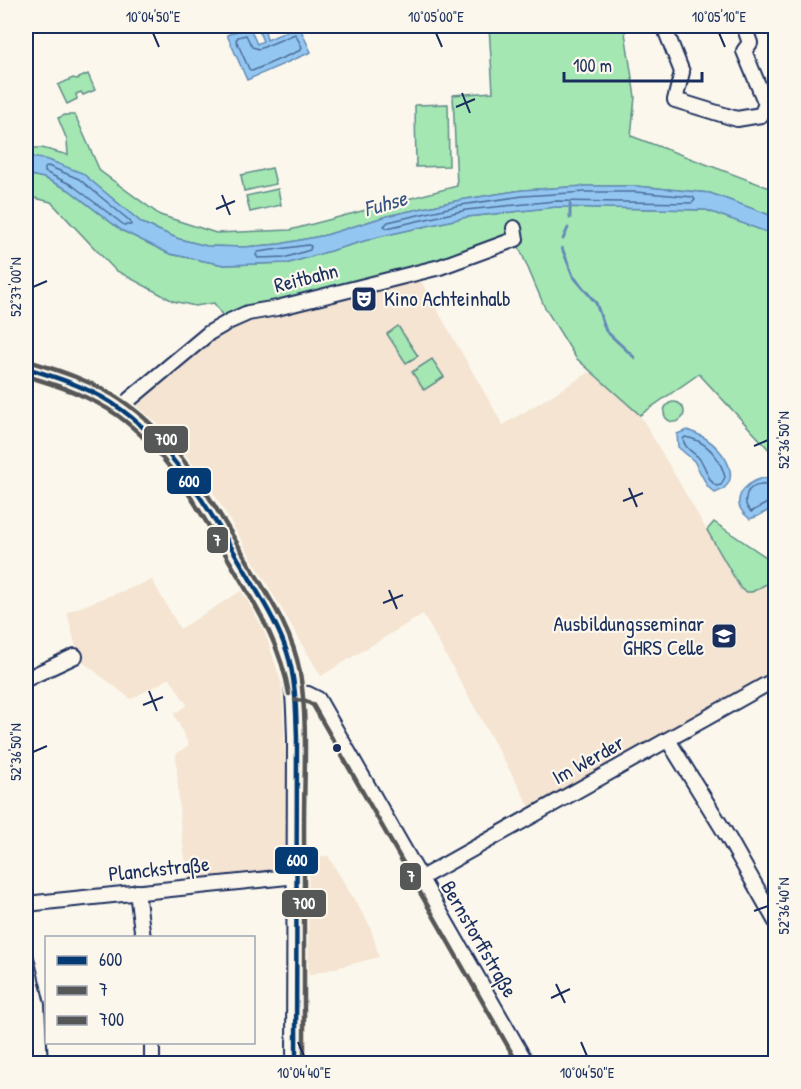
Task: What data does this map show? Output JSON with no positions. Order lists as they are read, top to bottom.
{
  "streets": {
    "street": [
      "Reitbahn",
      "Im Werder",
      "Planckstraße",
      "Bernstorffstraße"
    ]
  },
  "crossings": [
    ["Im Werder", "Bernstorffstraße"]
  ],
  "water": ["Fuhse"],
  "places": {
    "theatre": ["Kino Achteinhalb"],
    "school or university": ["Ausbildungsseminar GHRS Celle"]
  },
  "lines": ["transit line 700", "transit line 600", "transit line 7"],
  "legend": ["600", "7", "700"],
  "scale_bar": "100 m",
  "coordinates": [
    "10°04'50\"E",
    "10°05'00\"E",
    "10°05'10\"E",
    "52°37'00\"N",
    "52°36'50\"N",
    "52°36'40\"N",
    "10°04'40\"E"
  ]
}
